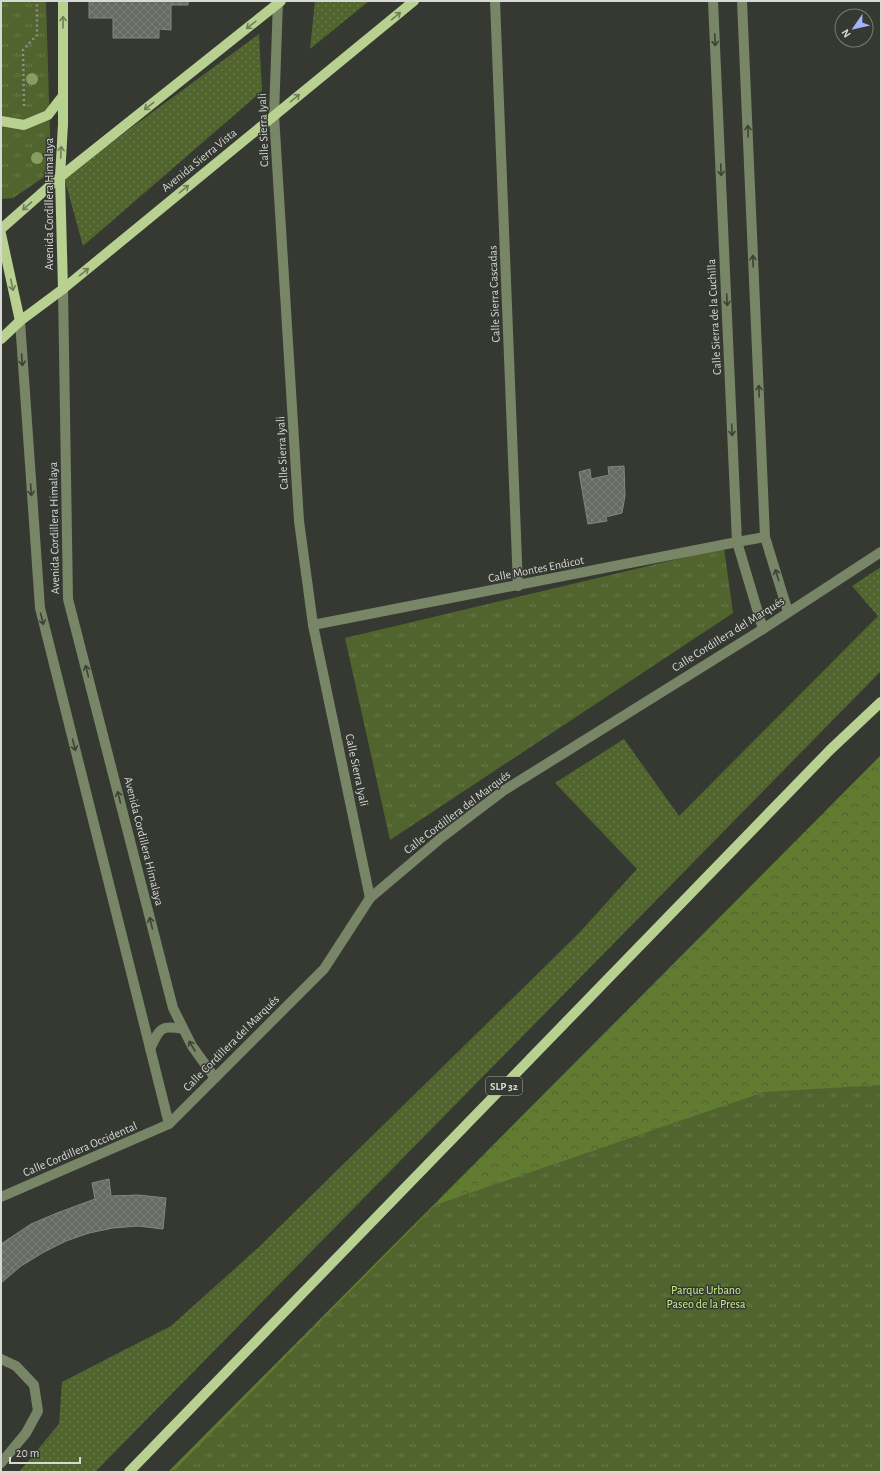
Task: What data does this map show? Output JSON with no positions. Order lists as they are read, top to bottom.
{
  "streets": {
    "main road": ["Avenida Sierra Vista", "Avenida Cordillera Himalaya", "SLP 32"],
    "street": [
      "Calle Sierra Iyali",
      "Calle Sierra Cascadas",
      "Calle Sierra de la Cuchilla",
      "Calle Montes Endicot",
      "Calle Cordillera del Marqués",
      "Calle Cordillera Occidental"
    ]
  },
  "crossings": [
    ["Calle Sierra Iyali", "Avenida Sierra Vista"],
    ["Calle Sierra Iyali", "Calle Montes Endicot"],
    ["Calle Sierra Iyali", "Calle Cordillera del Marqués"],
    ["Avenida Sierra Vista", "Avenida Cordillera Himalaya"],
    ["Avenida Cordillera Himalaya", "Calle Cordillera del Marqués"],
    ["Avenida Cordillera Himalaya", "Calle Cordillera Occidental"],
    ["Calle Sierra Cascadas", "Calle Montes Endicot"],
    ["Calle Sierra de la Cuchilla", "Calle Montes Endicot"],
    ["Calle Sierra de la Cuchilla", "Calle Cordillera del Marqués"],
    ["Calle Cordillera del Marqués", "Calle Cordillera Occidental"]
  ],
  "parks": ["Parque Urbano Paseo de la Presa"],
  "scale_bar": "20 m",
  "north": "bottom left"
}
